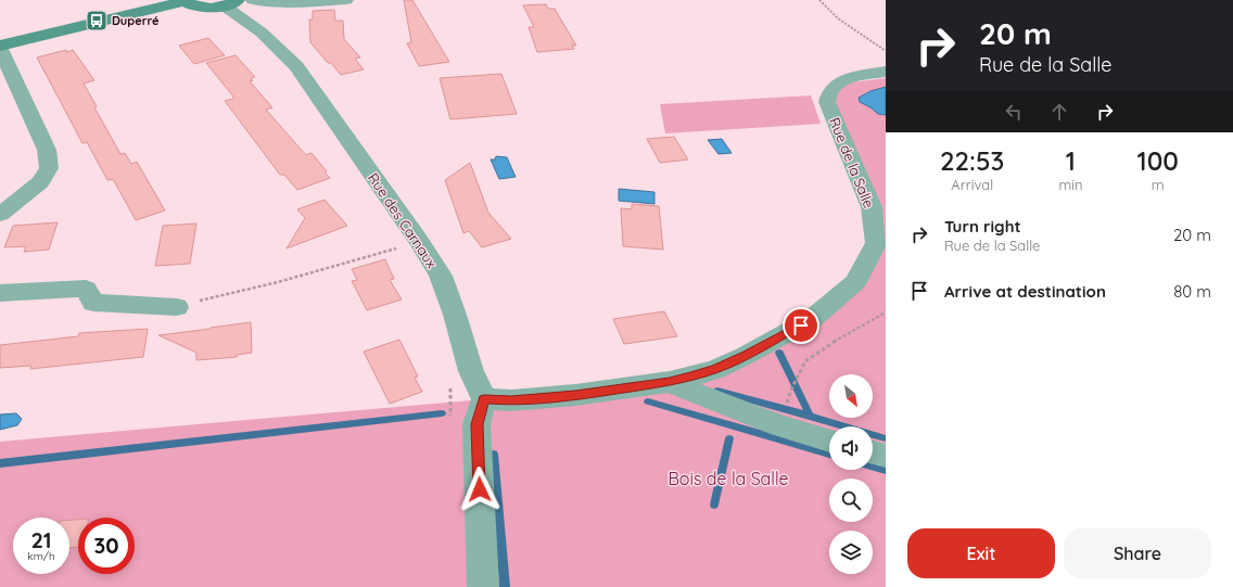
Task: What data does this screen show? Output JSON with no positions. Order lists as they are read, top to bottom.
{
  "streets": {
    "street": ["Rue de la Salle", "Rue des Carnaux"]
  },
  "crossings": [
    ["Rue de la Salle", "Rue des Carnaux"]
  ],
  "parks": ["Bois de la Salle"],
  "places": {
    "bus stop": ["Duperré"]
  },
  "north": "bottom right",
  "page": {
    "turn": ["20 m", "Rue de la Salle"],
    "eta": [
      "22:53",
      "Arrival",
      "1",
      "min",
      "100",
      "m"
    ],
    "list": [
      {
        "name": "Turn right",
        "note": "Rue de la Salle",
        "value": "20 m"
      },
      {
        "name": "Arrive at destination",
        "value": "80 m"
      }
    ],
    "speed": "21 km/h",
    "limit": "30",
    "buttons": ["Exit", "Share"]
  }
}
